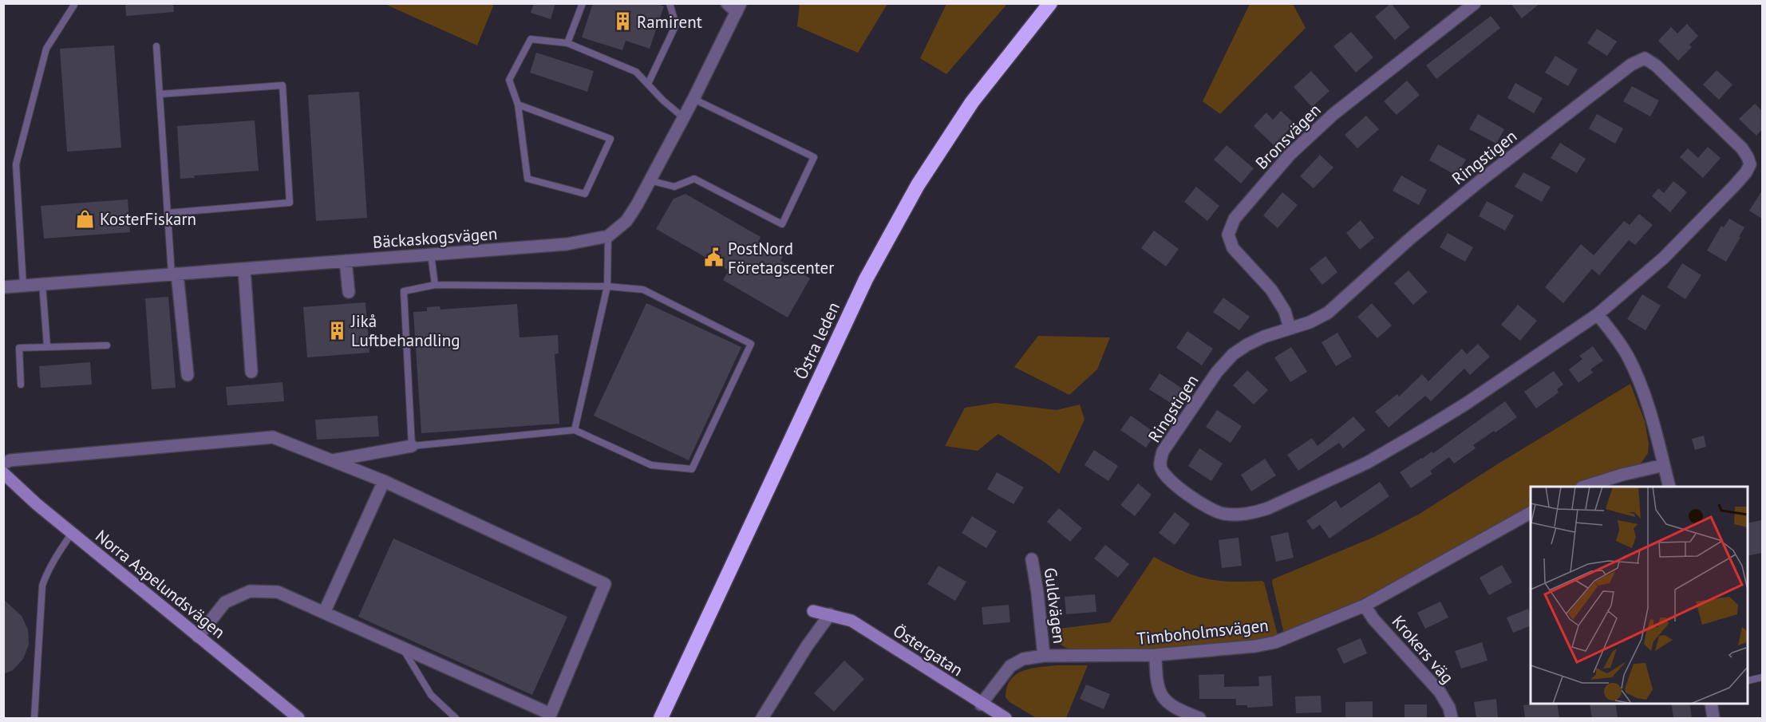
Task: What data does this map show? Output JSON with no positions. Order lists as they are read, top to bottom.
{
  "streets": {
    "highway": ["Östra leden"],
    "street": [
      "Bronsvägen",
      "Ringstigen",
      "Bäckaskogsvägen",
      "Norra Aspelundsvägen",
      "Guldvägen",
      "Timboholmsvägen",
      "Krokers väg",
      "Östergatan"
    ]
  },
  "crossings": [
    ["Bronsvägen", "Ringstigen"],
    ["Guldvägen", "Timboholmsvägen"],
    ["Timboholmsvägen", "Krokers väg"],
    ["Timboholmsvägen", "Östergatan"]
  ],
  "places": {
    "building": ["Ramirent", "Jikå Luftbehandling"],
    "shop": ["KosterFiskarn"],
    "public building": ["PostNord Företagscenter"]
  }
}
